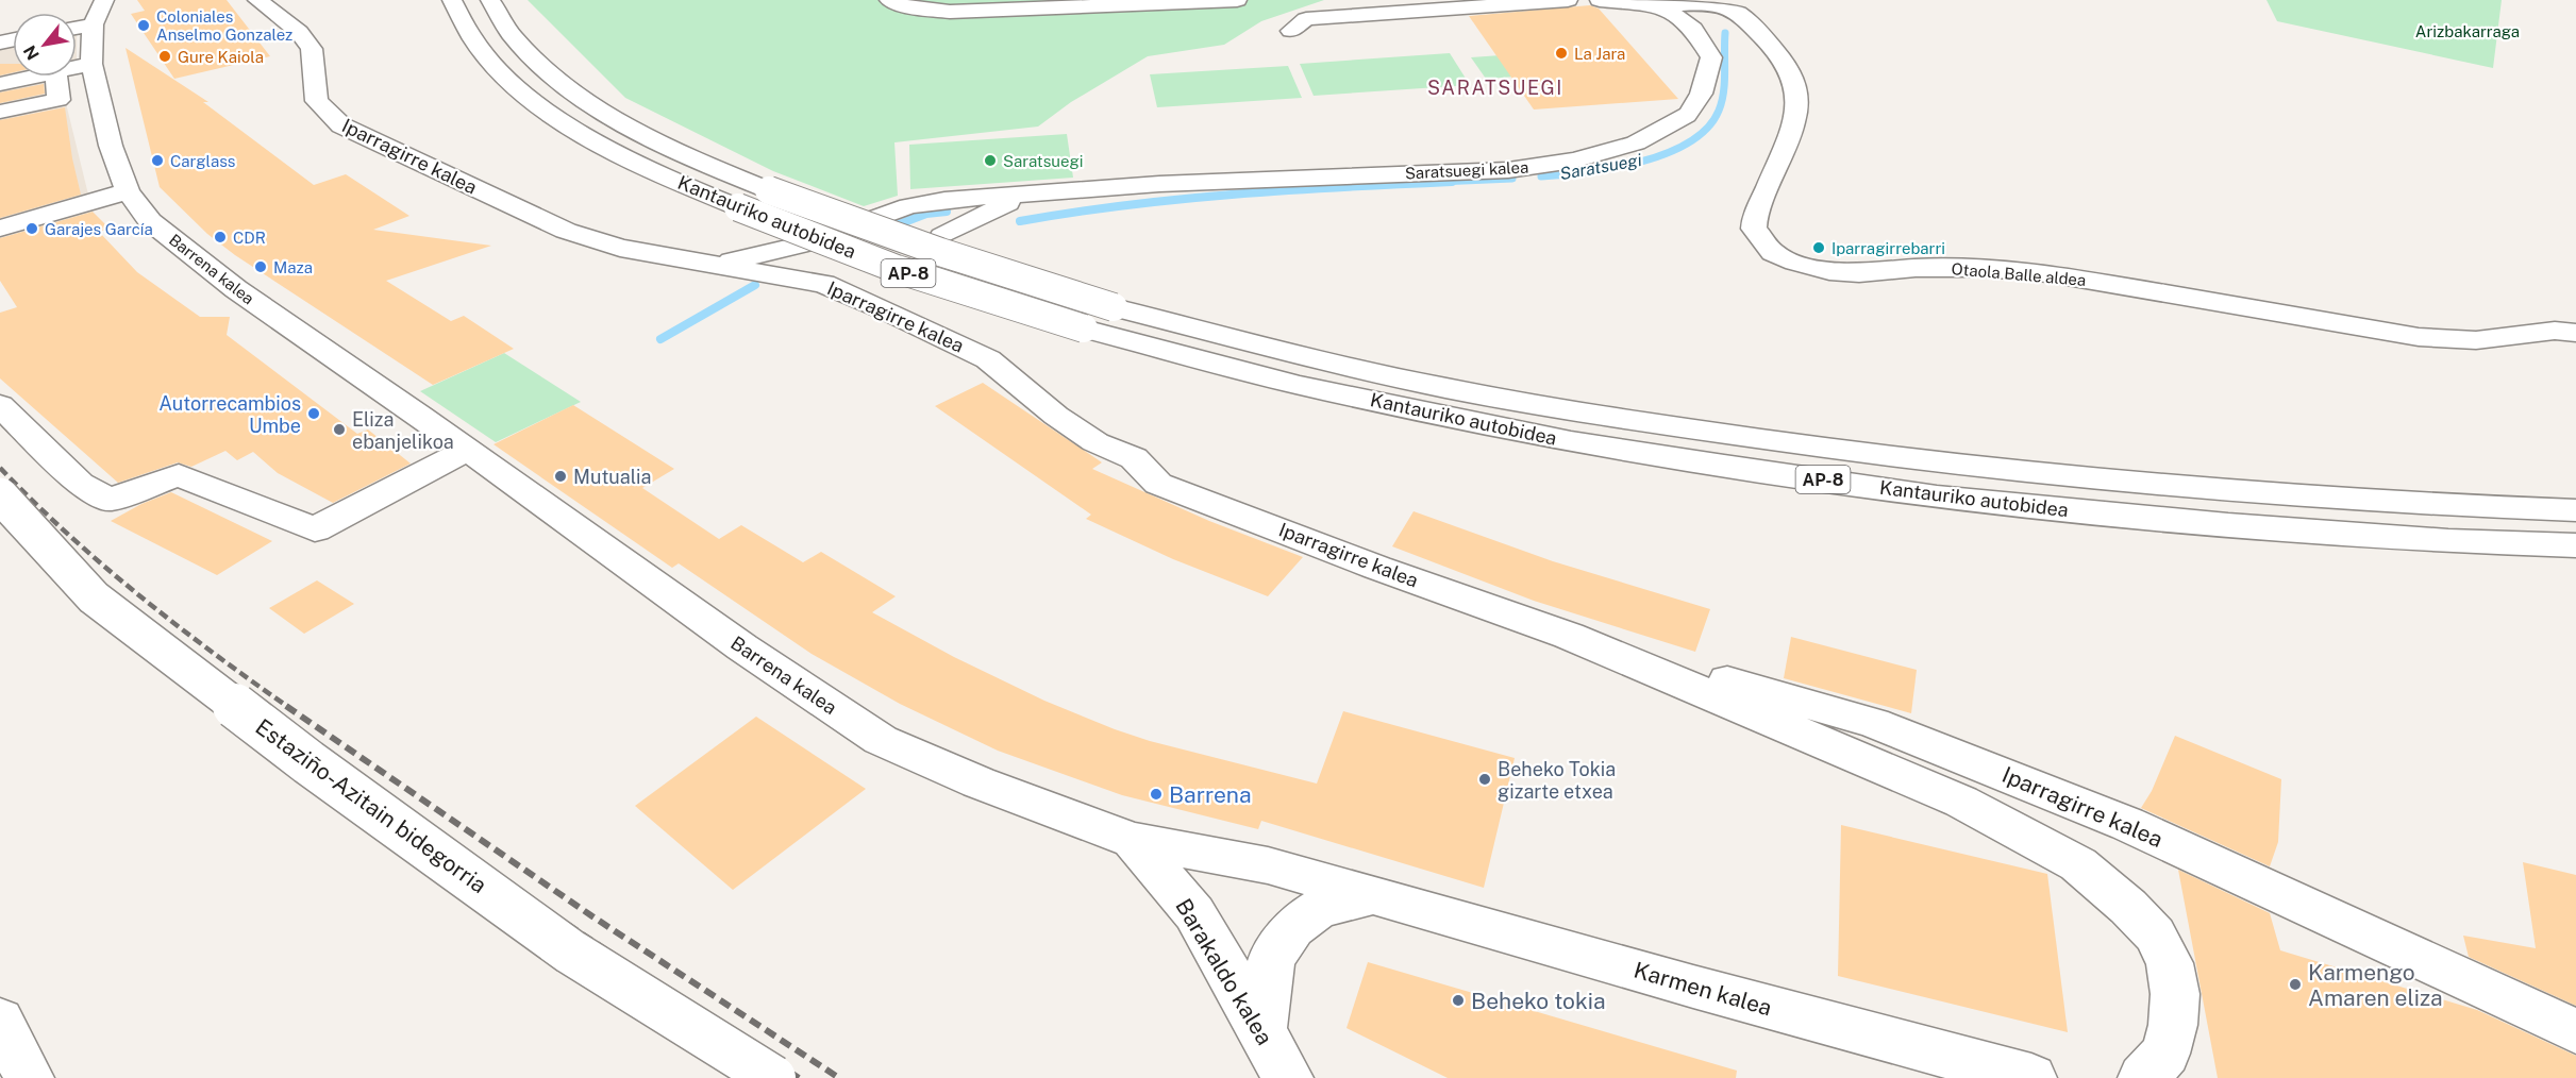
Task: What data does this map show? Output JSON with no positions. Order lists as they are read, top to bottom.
{
  "streets": {
    "main road": [
      "Iparragirre kalea",
      "Saratsuegi kalea",
      "Kantauriko autobidea",
      "Barrena kalea",
      "AP-8",
      "Otaola Balle aldea",
      "Estaziño-Azitain bidegorria",
      "Barakaldo kalea",
      "Karmen kalea"
    ]
  },
  "crossings": [
    ["Iparragirre kalea", "Saratsuegi kalea"],
    ["Saratsuegi kalea", "Otaola Balle aldea"],
    ["Barrena kalea", "Barakaldo kalea"],
    ["Barrena kalea", "Karmen kalea"],
    ["Barakaldo kalea", "Karmen kalea"]
  ],
  "districts": ["SARATSUEGI"],
  "water": ["Saratsuegi"],
  "parks": ["Arizbakarraga"],
  "places": [
    "Coloniales Anselmo Gonzalez",
    "La Jara",
    "Gure Kaiola",
    "Carglass",
    "Saratsuegi",
    "Garajes García",
    "CDR",
    "Iparragirrebarri",
    "Maza",
    "Autorrecambios Umbe",
    "Eliza ebanjelikoa",
    "Mutualia",
    "Beheko Tokia gizarte etxea",
    "Barrena",
    "Karmengo Amaren eliza",
    "Beheko tokia"
  ],
  "north": "bottom left"
}
